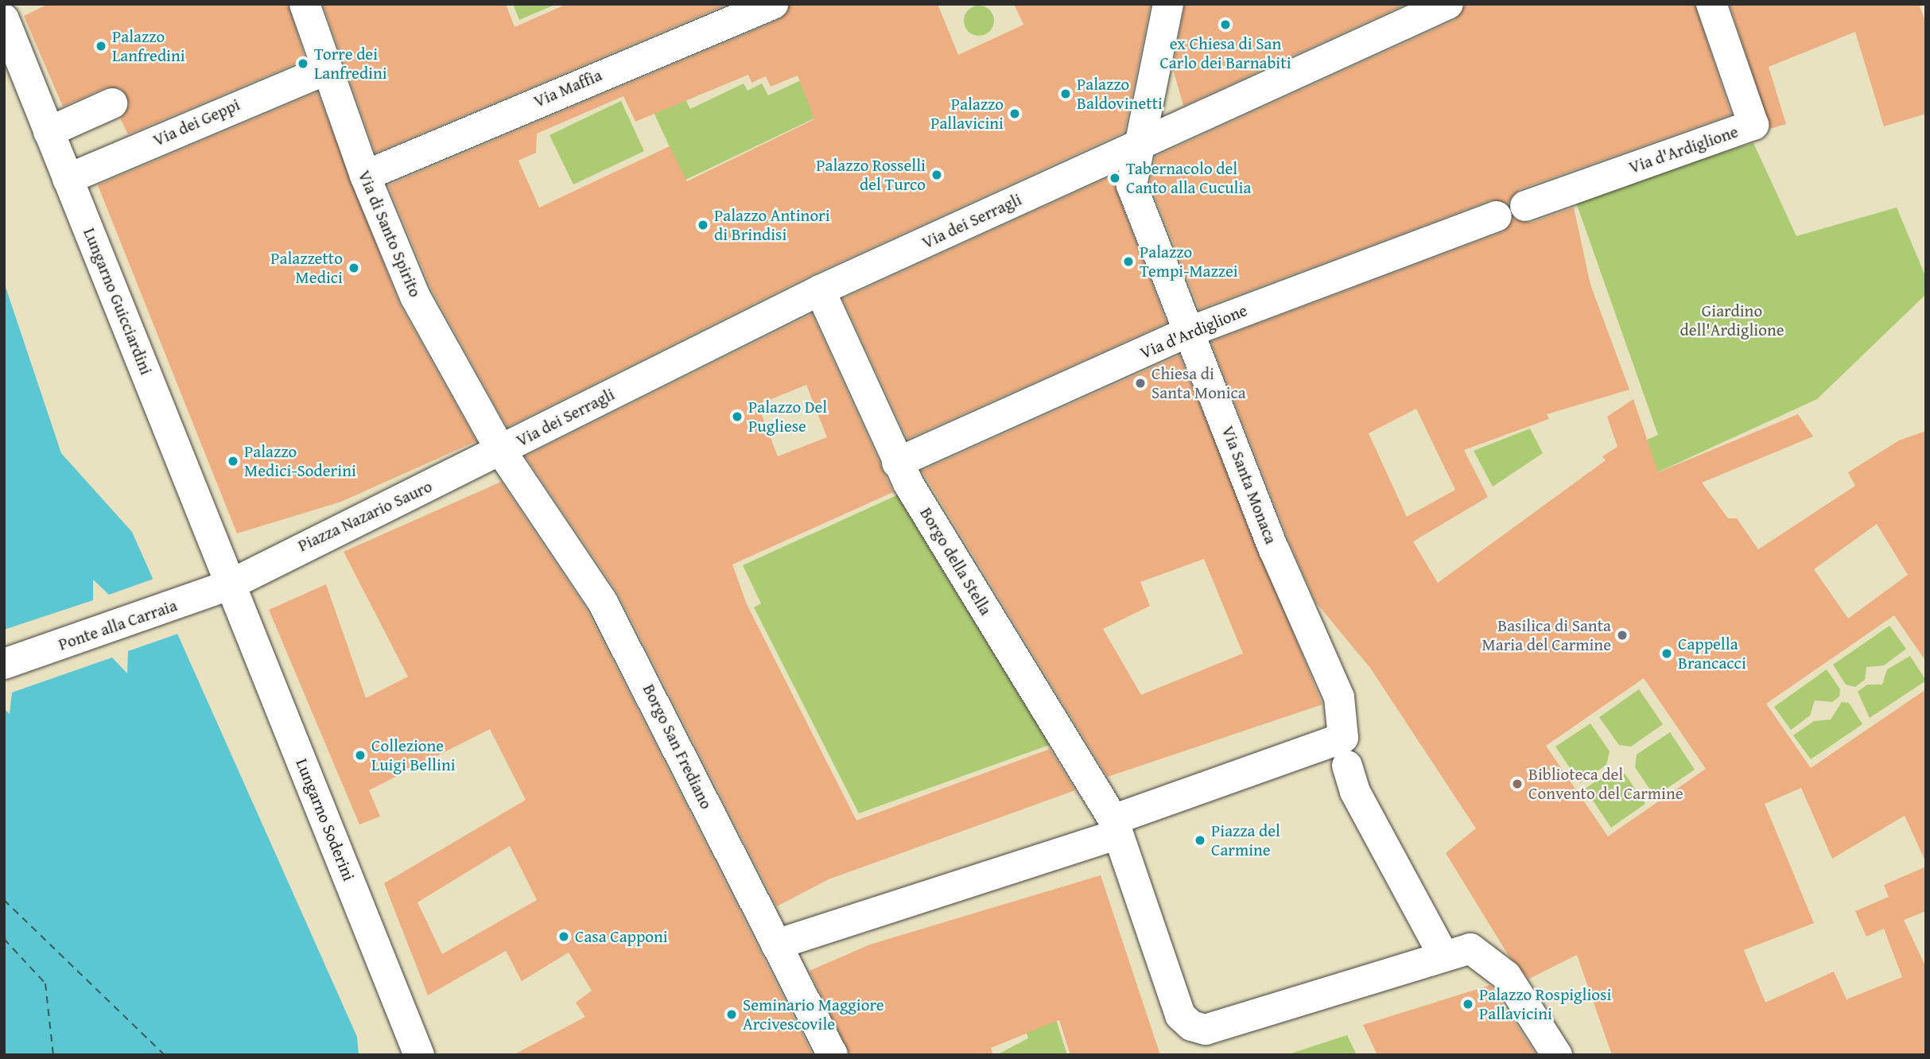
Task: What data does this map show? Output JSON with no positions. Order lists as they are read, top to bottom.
{
  "streets": {
    "street": [
      "Via Maffia",
      "Via dei Geppi",
      "Via d'Ardiglione",
      "Via dei Serragli",
      "Via di Santo Spirito",
      "Lungarno Guicciardini",
      "Via Santa Monaca",
      "Piazza Nazario Sauro",
      "Borgo della Stella",
      "Ponte alla Carraia",
      "Borgo San Frediano",
      "Lungarno Soderini"
    ]
  },
  "crossings": [
    ["Via Maffia", "Via di Santo Spirito"],
    ["Via dei Geppi", "Via di Santo Spirito"],
    ["Via dei Geppi", "Lungarno Guicciardini"],
    ["Via d'Ardiglione", "Via Santa Monaca"],
    ["Via d'Ardiglione", "Borgo della Stella"],
    ["Via dei Serragli", "Via di Santo Spirito"],
    ["Via dei Serragli", "Via Santa Monaca"],
    ["Via dei Serragli", "Piazza Nazario Sauro"],
    ["Via dei Serragli", "Borgo della Stella"],
    ["Via dei Serragli", "Borgo San Frediano"],
    ["Via di Santo Spirito", "Piazza Nazario Sauro"],
    ["Via di Santo Spirito", "Borgo San Frediano"],
    ["Lungarno Guicciardini", "Piazza Nazario Sauro"],
    ["Lungarno Guicciardini", "Ponte alla Carraia"],
    ["Lungarno Guicciardini", "Lungarno Soderini"],
    ["Via Santa Monaca", "Borgo della Stella"],
    ["Piazza Nazario Sauro", "Ponte alla Carraia"],
    ["Piazza Nazario Sauro", "Borgo San Frediano"],
    ["Piazza Nazario Sauro", "Lungarno Soderini"],
    ["Ponte alla Carraia", "Lungarno Soderini"]
  ],
  "parks": ["Giardino dell'Ardiglione"],
  "places": [
    "ex Chiesa di San Carlo dei Barnabiti",
    "Palazzo Lanfredini",
    "Torre dei Lanfredini",
    "Palazzo Baldovinetti",
    "Palazzo Pallavicini",
    "Palazzo Rosselli del Turco",
    "Tabernacolo del Canto alla Cuculia",
    "Palazzo Antinori di Brindisi",
    "Palazzo Tempi-Mazzei",
    "Palazzetto Medici",
    "Chiesa di Santa Monica",
    "Palazzo Del Pugliese",
    "Palazzo Medici-Soderini",
    "Basilica di Santa Maria del Carmine",
    "Cappella Brancacci",
    "Collezione Luigi Bellini",
    "Biblioteca del Convento del Carmine",
    "Piazza del Carmine",
    "Casa Capponi",
    "Palazzo Rospigliosi Pallavicini",
    "Seminario Maggiore Arcivescovile"
  ]
}
